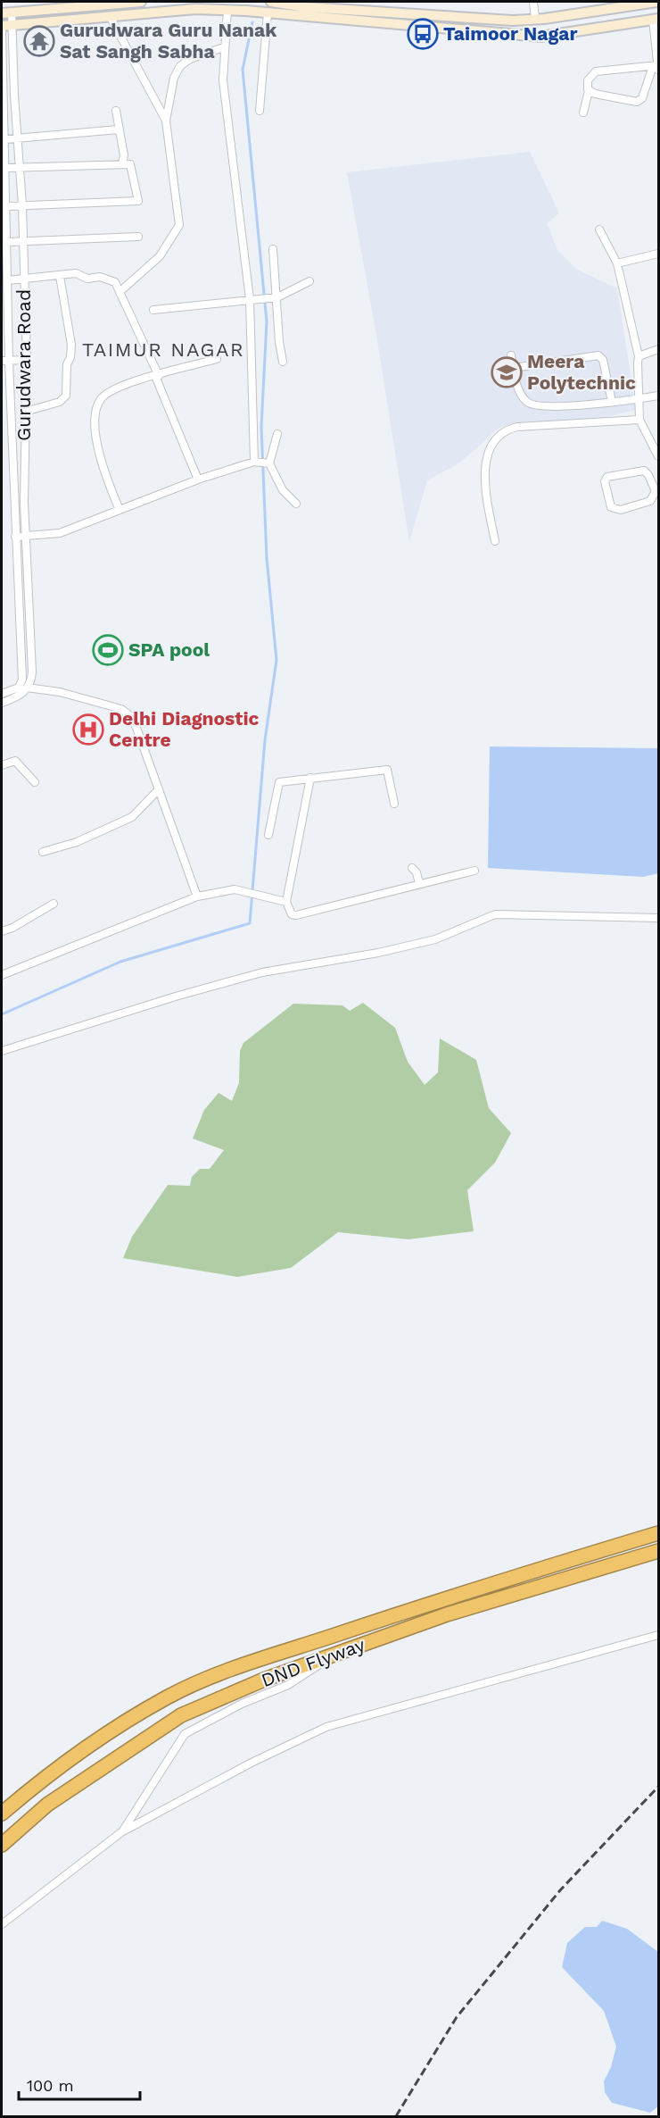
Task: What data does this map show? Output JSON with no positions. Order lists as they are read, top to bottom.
{
  "streets": {
    "highway": ["DND Flyway"],
    "street": ["Gurudwara Road"]
  },
  "districts": ["TAIMUR NAGAR"],
  "places": {
    "bus stop": ["Taimoor Nagar"],
    "temple": ["Gurudwara Guru Nanak Sat Sangh Sabha"],
    "school or university": ["Meera Polytechnic"],
    "sports": ["SPA pool"],
    "hospital": ["Delhi Diagnostic Centre"]
  },
  "scale_bar": "100 m"
}
